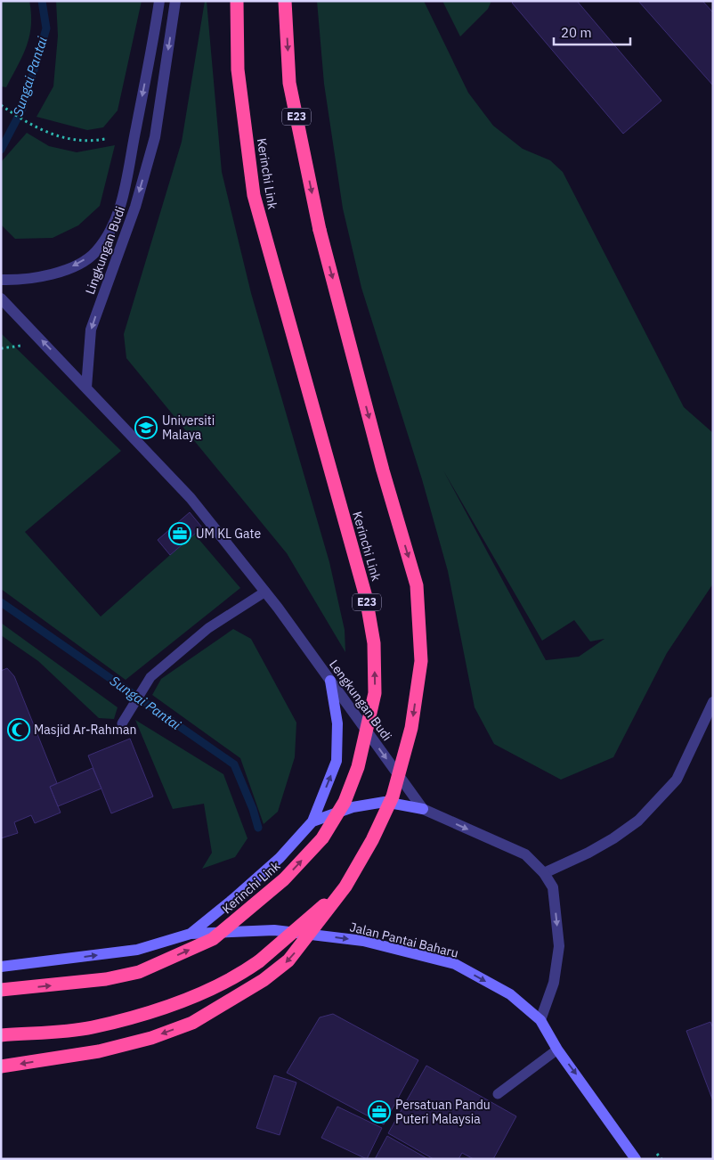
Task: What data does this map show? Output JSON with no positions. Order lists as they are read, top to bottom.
{
  "streets": {
    "highway": ["E23", "Kerinchi Link"],
    "main road": ["Jalan Pantai Baharu"],
    "street": ["Lingkungan Budi", "Lengkungan Budi"]
  },
  "crossings": [
    ["Lingkungan Budi", "Lengkungan Budi"]
  ],
  "one_way": ["Lingkungan Budi", "Jalan Pantai Baharu"],
  "water": ["Sungai Pantai"],
  "places": {
    "school or university": ["Universiti Malaya"],
    "office": ["UM KL Gate", "Persatuan Pandu Puteri Malaysia"],
    "mosque": ["Masjid Ar-Rahman"]
  },
  "scale_bar": "20 m"
}
